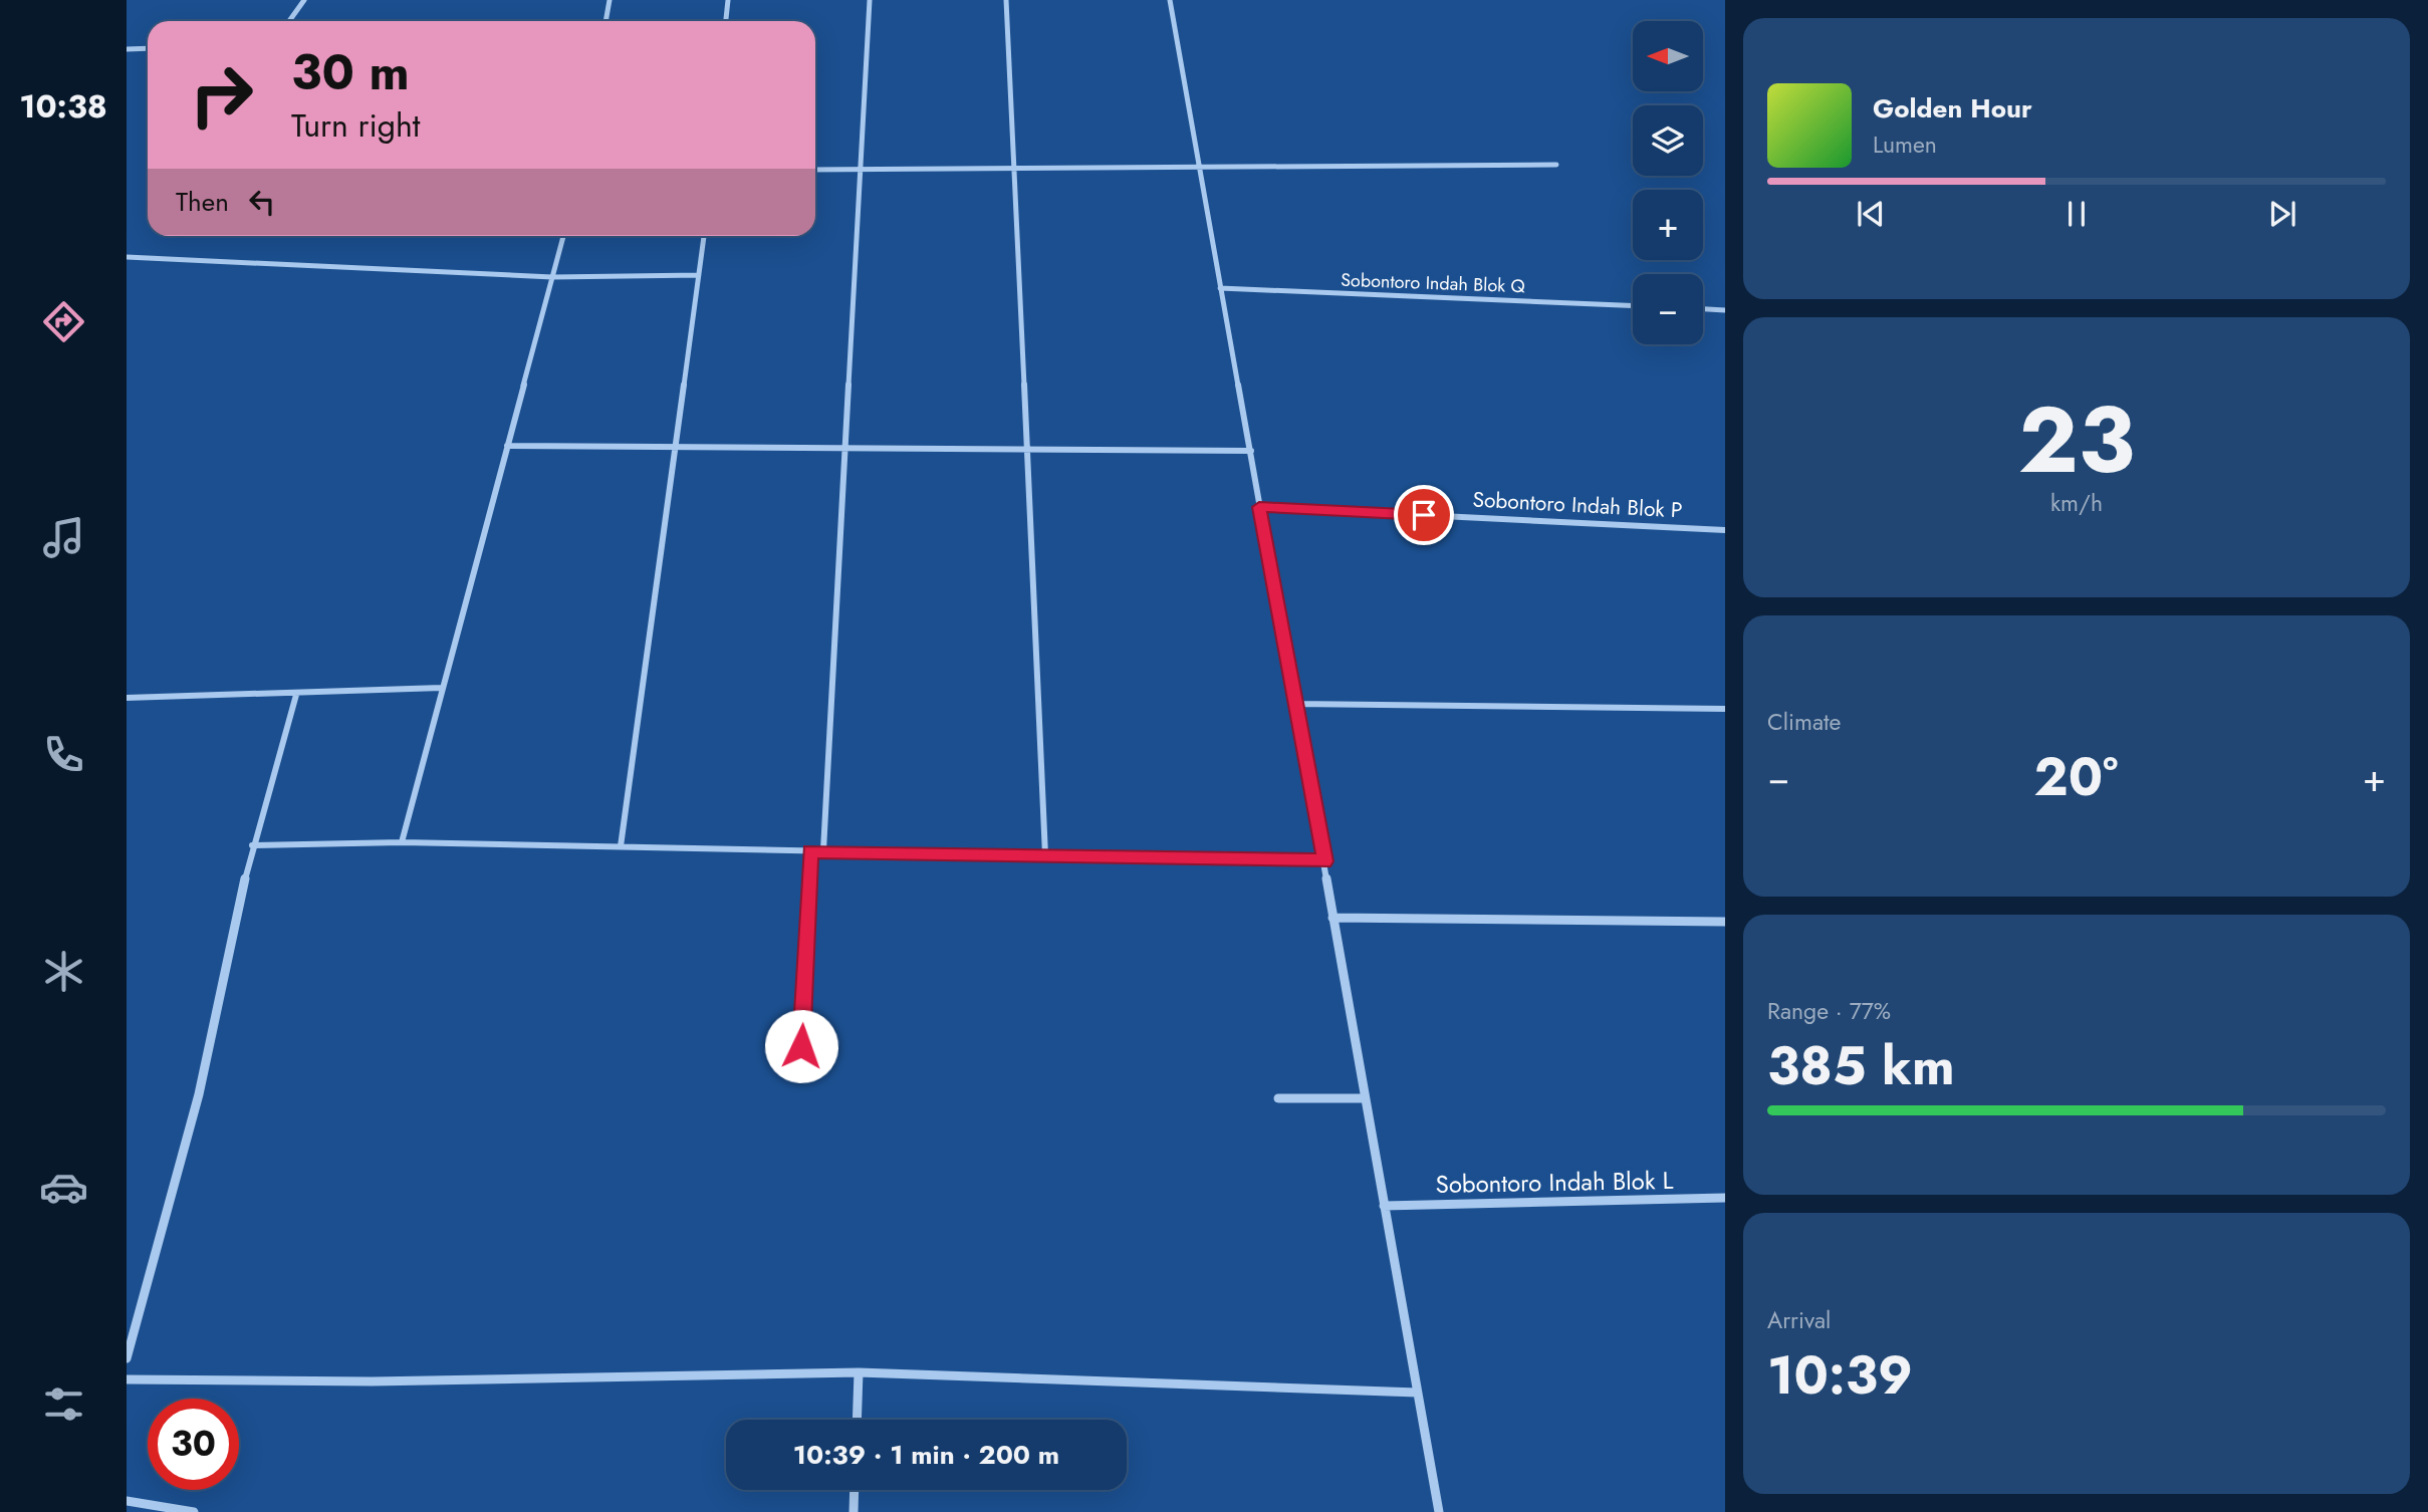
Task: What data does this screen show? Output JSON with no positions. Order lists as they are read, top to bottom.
{
  "streets": {
    "street": ["Sobontoro Indah Blok Q", "Sobontoro Indah Blok P", "Sobontoro Indah Blok L"]
  },
  "north": "left",
  "page": {
    "tabs": "10:38",
    "map_buttons": ["+", "−"],
    "turn": ["30 m", "Turn right"],
    "song": ["Golden Hour", "Lumen"],
    "then": "Then",
    "tile": [
      ["23", "km/h"],
      "Climate",
      ["Range · 77%", "385 km"],
      ["Arrival", "10:39"]
    ],
    "heat": ["−", "20°", "+"],
    "limit": "30",
    "trip": "10:39 · 1 min · 200 m"
  }
}
